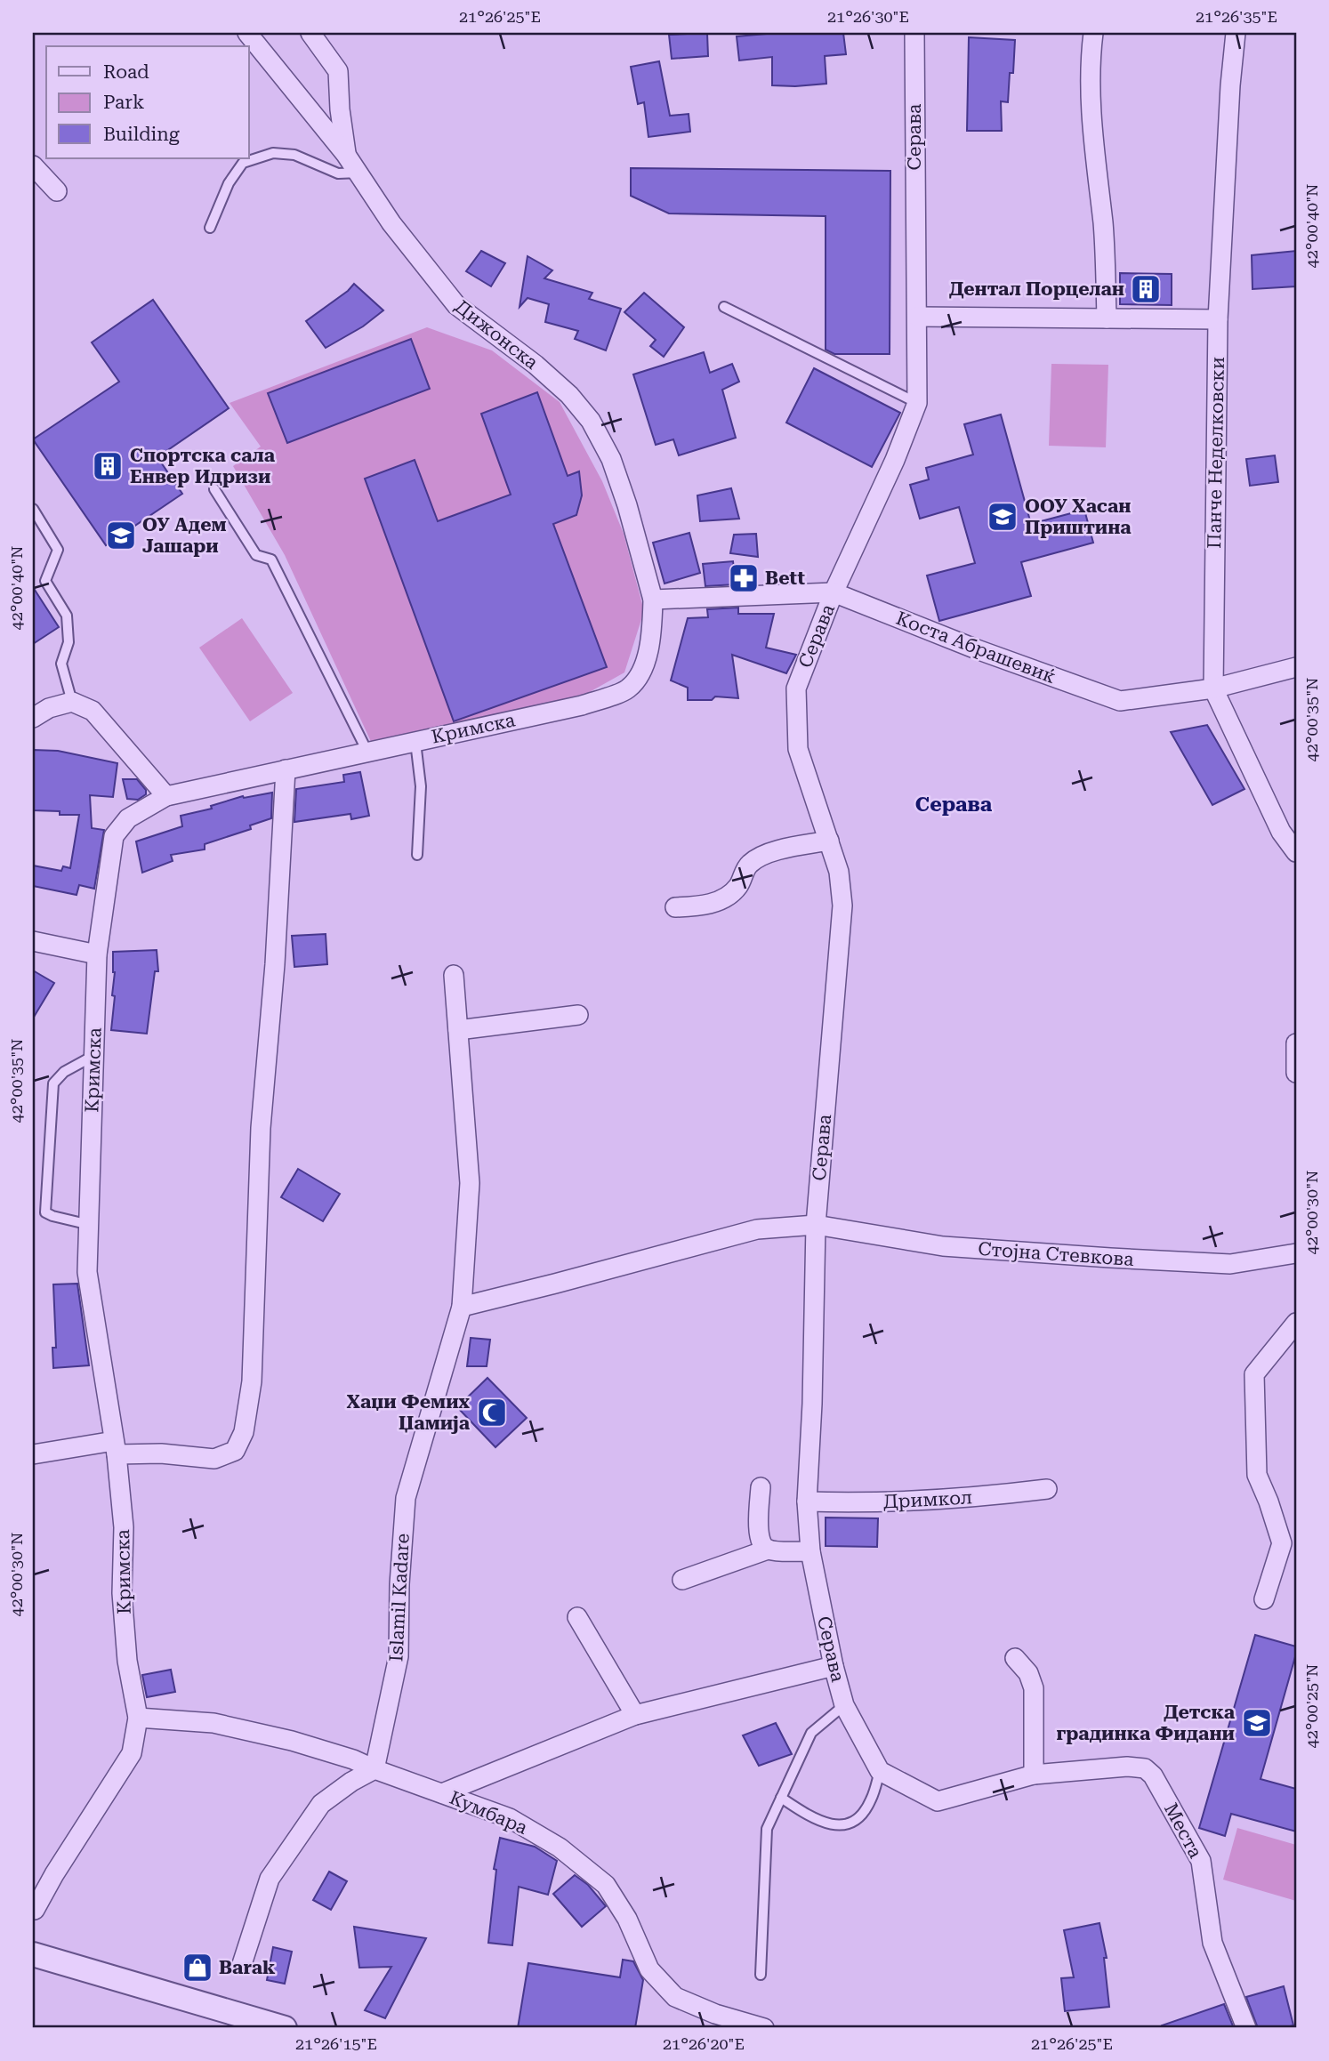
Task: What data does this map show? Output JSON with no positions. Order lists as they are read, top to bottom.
{
  "streets": {
    "street": [
      "Серава",
      "Дижонска",
      "Панче Неделковски",
      "Коста Абрашевиќ",
      "Кримска",
      "Стојна Стевкова",
      "Дримкол",
      "Islamil Kadare",
      "Кумбара",
      "Места"
    ]
  },
  "crossings": [
    ["Серава", "Коста Абрашевиќ"],
    ["Серава", "Стојна Стевкова"],
    ["Серава", "Дримкол"],
    ["Серава", "Места"],
    ["Дижонска", "Коста Абрашевиќ"],
    ["Дижонска", "Кримска"],
    ["Панче Неделковски", "Коста Абрашевиќ"],
    ["Коста Абрашевиќ", "Кримска"],
    ["Кримска", "Кумбара"],
    ["Стојна Стевкова", "Islamil Kadare"],
    ["Islamil Kadare", "Кумбара"]
  ],
  "districts": ["Серава"],
  "places": {
    "building": ["Дентал Порцелан", "Спортска сала Енвер Идризи"],
    "school or university": ["ООУ Хасан Приштина", "ОУ Адем Јашари", "Детска градинка Фидани"],
    "pharmacy": ["Bett"],
    "mosque": ["Хаџи Фемих Џамија"],
    "shop": ["Barak"]
  },
  "legend": ["Road", "Park", "Building"],
  "coordinates": [
    "21°26'25\"E",
    "21°26'30\"E",
    "21°26'35\"E",
    "42°00'40\"N",
    "42°00'35\"N",
    "42°00'30\"N",
    "42°00'25\"N",
    "21°26'15\"E",
    "21°26'20\"E"
  ]
}
